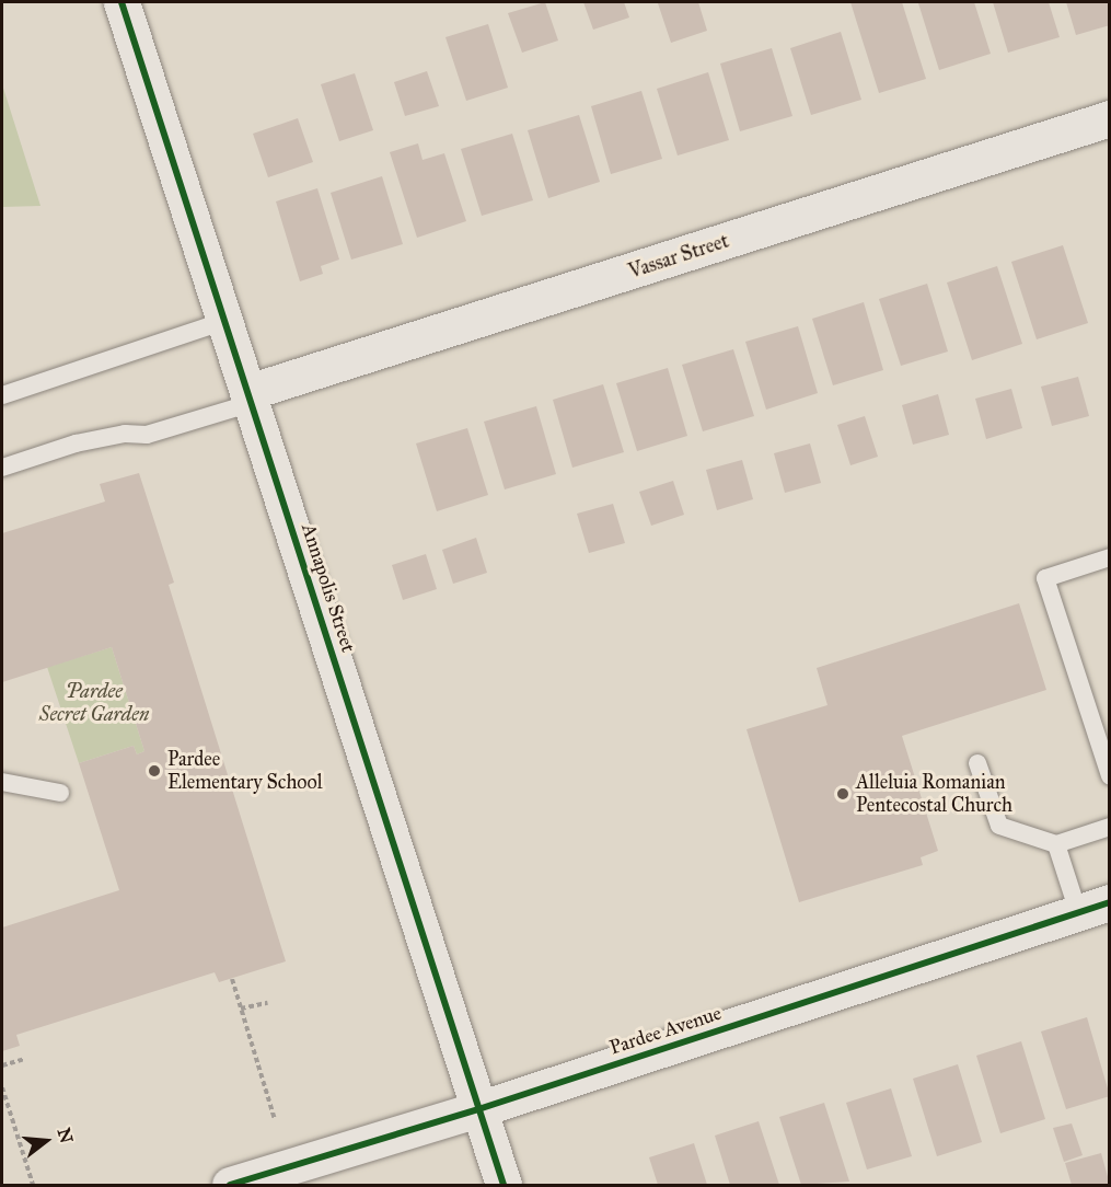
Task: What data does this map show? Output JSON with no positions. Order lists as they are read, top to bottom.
{
  "streets": {
    "street": ["Vassar Street", "Annapolis Street", "Pardee Avenue"]
  },
  "crossings": [
    ["Vassar Street", "Annapolis Street"],
    ["Annapolis Street", "Pardee Avenue"]
  ],
  "parks": ["Pardee Secret Garden"],
  "places": ["Pardee Elementary School", "Alleluia Romanian Pentecostal Church"],
  "north": "right"
}
